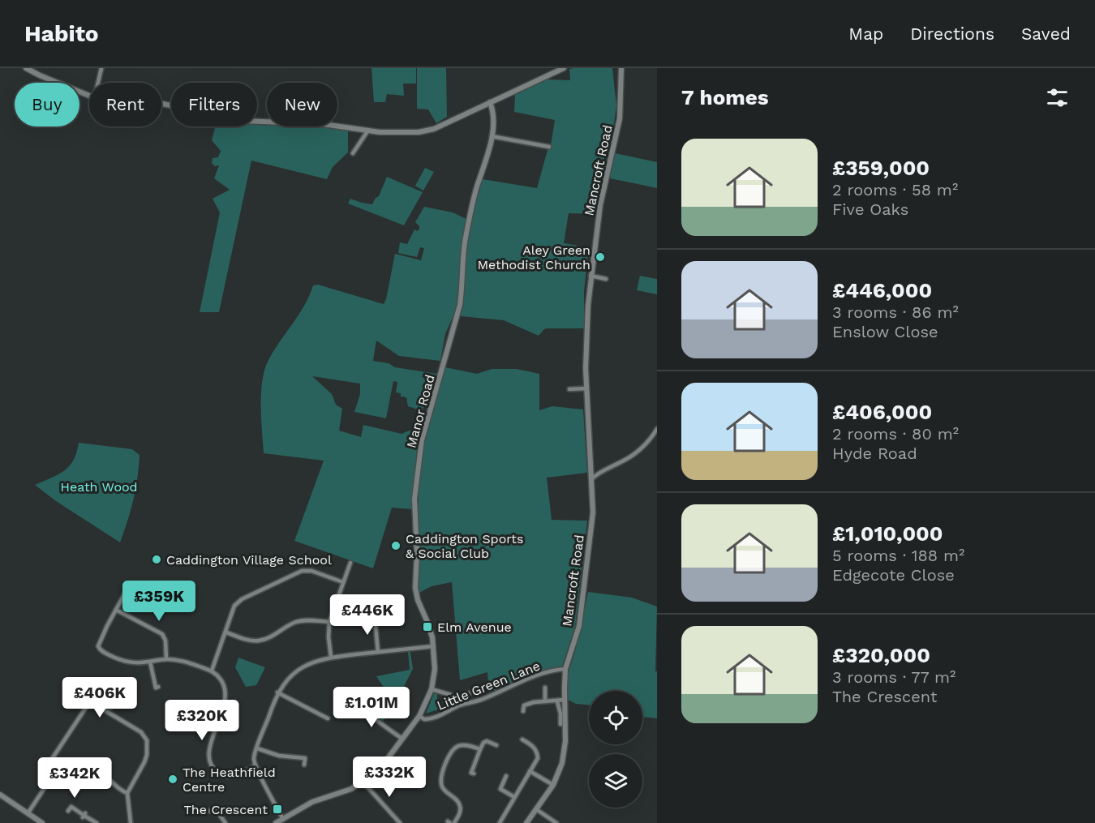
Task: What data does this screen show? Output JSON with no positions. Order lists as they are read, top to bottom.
{
  "streets": {
    "street": ["Mancroft Road", "Manor Road", "Little Green Lane"]
  },
  "crossings": [
    ["Mancroft Road", "Little Green Lane"],
    ["Manor Road", "Little Green Lane"]
  ],
  "parks": ["Heath Wood"],
  "places": {
    "other": [
      "Aley Green Methodist Church",
      "Caddington Sports & Social Club",
      "Caddington Village School",
      "The Heathfield Centre"
    ],
    "transit": ["Elm Avenue", "The Crescent"]
  },
  "page": {
    "header": "Habito",
    "nav": ["Map", "Directions", "Saved"],
    "heading": "7 homes",
    "chip": [
      "Buy",
      "Rent",
      "Filters",
      "New"
    ],
    "list": [
      {
        "name": "£359,000",
        "note": "2 rooms · 58 m² · Five Oaks"
      },
      {
        "name": "£446,000",
        "note": "3 rooms · 86 m² · Enslow Close"
      },
      {
        "name": "£406,000",
        "note": "2 rooms · 80 m² · Hyde Road"
      },
      {
        "name": "£1,010,000",
        "note": "5 rooms · 188 m² · Edgecote Close"
      },
      {
        "name": "£320,000",
        "note": "3 rooms · 77 m² · The Crescent"
      }
    ],
    "price": [
      "£359K",
      "£446K",
      "£406K",
      "£1.01M",
      "£320K",
      "£332K",
      "£342K"
    ]
  }
}
